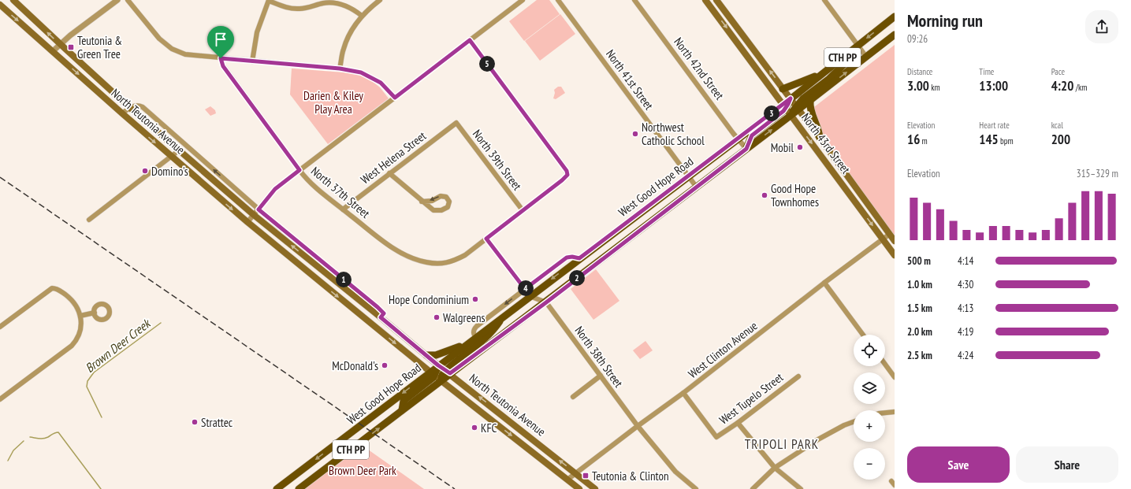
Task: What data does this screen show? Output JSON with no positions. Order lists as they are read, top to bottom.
{
  "streets": {
    "main road": [
      "CTH PP",
      "North Teutonia Avenue",
      "North 43rd Street",
      "West Good Hope Road"
    ],
    "street": [
      "North 42nd Street",
      "North 41st Street",
      "West Helena Street",
      "North 39th Street",
      "North 37th Street",
      "West Clinton Avenue",
      "North 38th Street",
      "West Tupelo Street"
    ]
  },
  "crossings": [
    ["CTH PP", "North 43rd Street"],
    ["North 42nd Street", "West Good Hope Road"],
    ["North 41st Street", "West Good Hope Road"],
    ["North Teutonia Avenue", "West Good Hope Road"],
    ["North Teutonia Avenue", "West Clinton Avenue"],
    ["North 43rd Street", "West Good Hope Road"],
    ["North 43rd Street", "West Clinton Avenue"],
    ["West Helena Street", "North 39th Street"],
    ["West Helena Street", "North 37th Street"],
    ["West Good Hope Road", "North 38th Street"],
    ["West Clinton Avenue", "North 38th Street"],
    ["West Clinton Avenue", "West Tupelo Street"]
  ],
  "districts": ["TRIPOLI PARK"],
  "water": ["Brown Deer Creek"],
  "parks": ["Darien & Kiley Play Area", "Brown Deer Park"],
  "places": {
    "transit": ["Teutonia & Green Tree", "Teutonia & Clinton"],
    "other": [
      "Northwest Catholic School",
      "Mobil",
      "Domino's",
      "Good Hope Townhomes",
      "Hope Condominium",
      "Walgreens",
      "McDonald's",
      "Strattec",
      "KFC"
    ]
  },
  "page": {
    "heading": ["Morning run", "09:26"],
    "stats": [
      ["Distance", "3.00 km"],
      ["Time", "13:00"],
      ["Pace", "4:20 /km"],
      ["Elevation", "16 m"],
      ["Heart rate", "145 bpm"],
      ["kcal", "200"]
    ],
    "pins": [
      "5",
      "3",
      "2",
      "1",
      "4"
    ],
    "chart": ["Elevation", "315–329 m"],
    "list": [
      {
        "name": "500 m",
        "note": "4:14"
      },
      {
        "name": "1.0 km",
        "note": "4:30"
      },
      {
        "name": "1.5 km",
        "note": "4:13"
      },
      {
        "name": "2.0 km",
        "note": "4:19"
      },
      {
        "name": "2.5 km",
        "note": "4:24"
      }
    ],
    "map_buttons": ["+", "−"],
    "buttons": ["Save", "Share"]
  }
}
